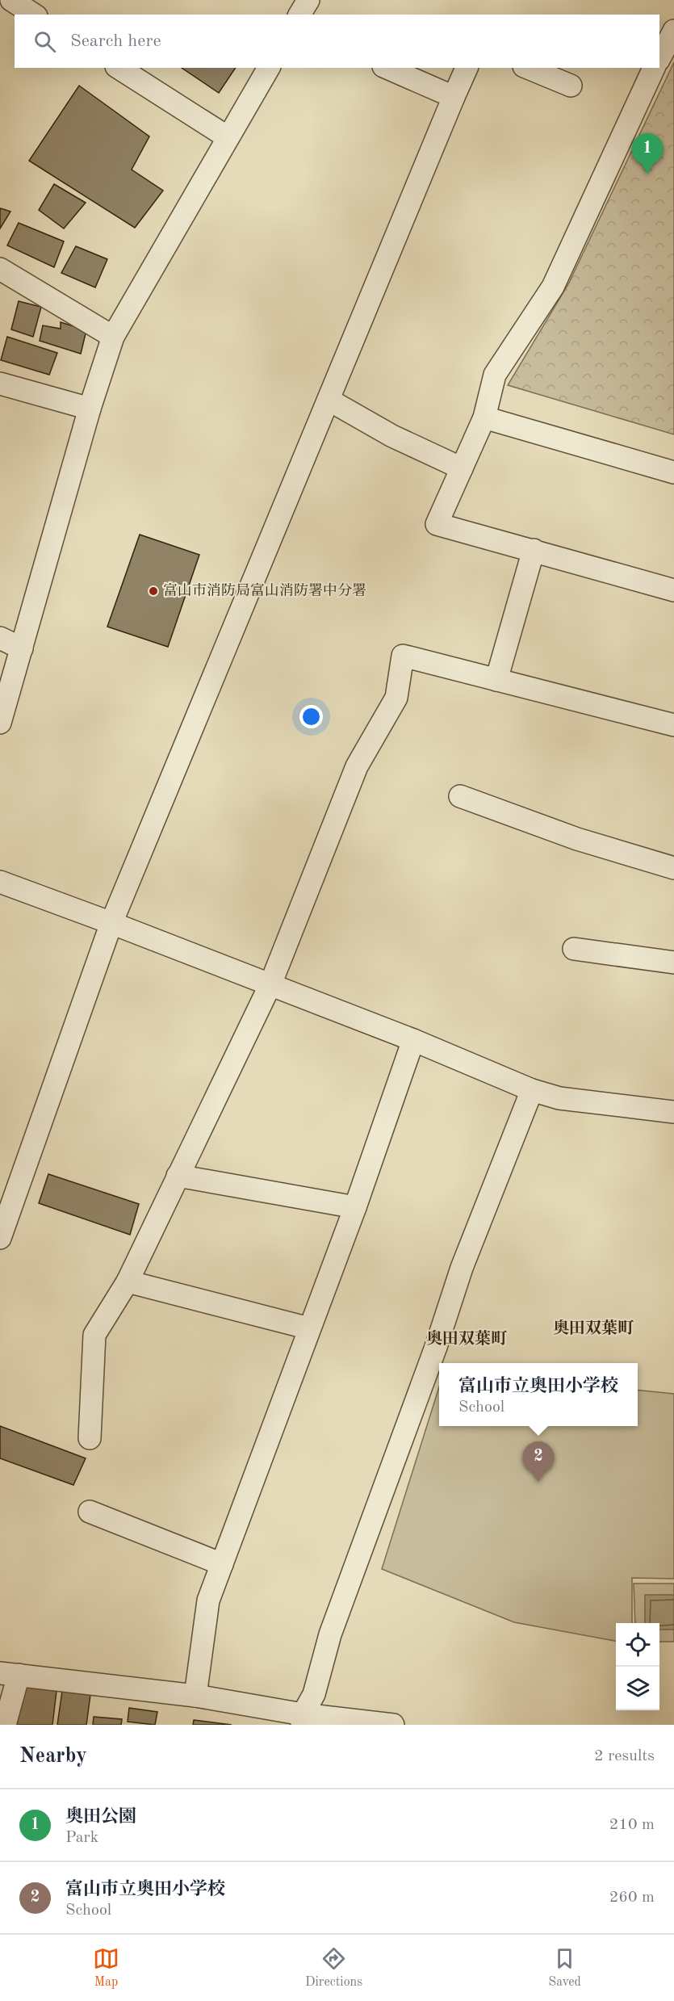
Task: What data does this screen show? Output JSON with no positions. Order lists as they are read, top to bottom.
{
  "districts": ["奥田双葉町", "奥田双葉町"],
  "places": ["富山市消防局富山消防署中分署"],
  "page": {
    "search": "Search here",
    "pins": ["1", "2"],
    "popup": ["富山市立奥田小学校", "School"],
    "heading": ["Nearby", "2 results"],
    "list": [
      {
        "mark": "1",
        "name": "奥田公園",
        "note": "Park",
        "value": "210 m"
      },
      {
        "mark": "2",
        "name": "富山市立奥田小学校",
        "note": "School",
        "value": "260 m"
      }
    ],
    "nav": ["Map", "Directions", "Saved"]
  }
}
